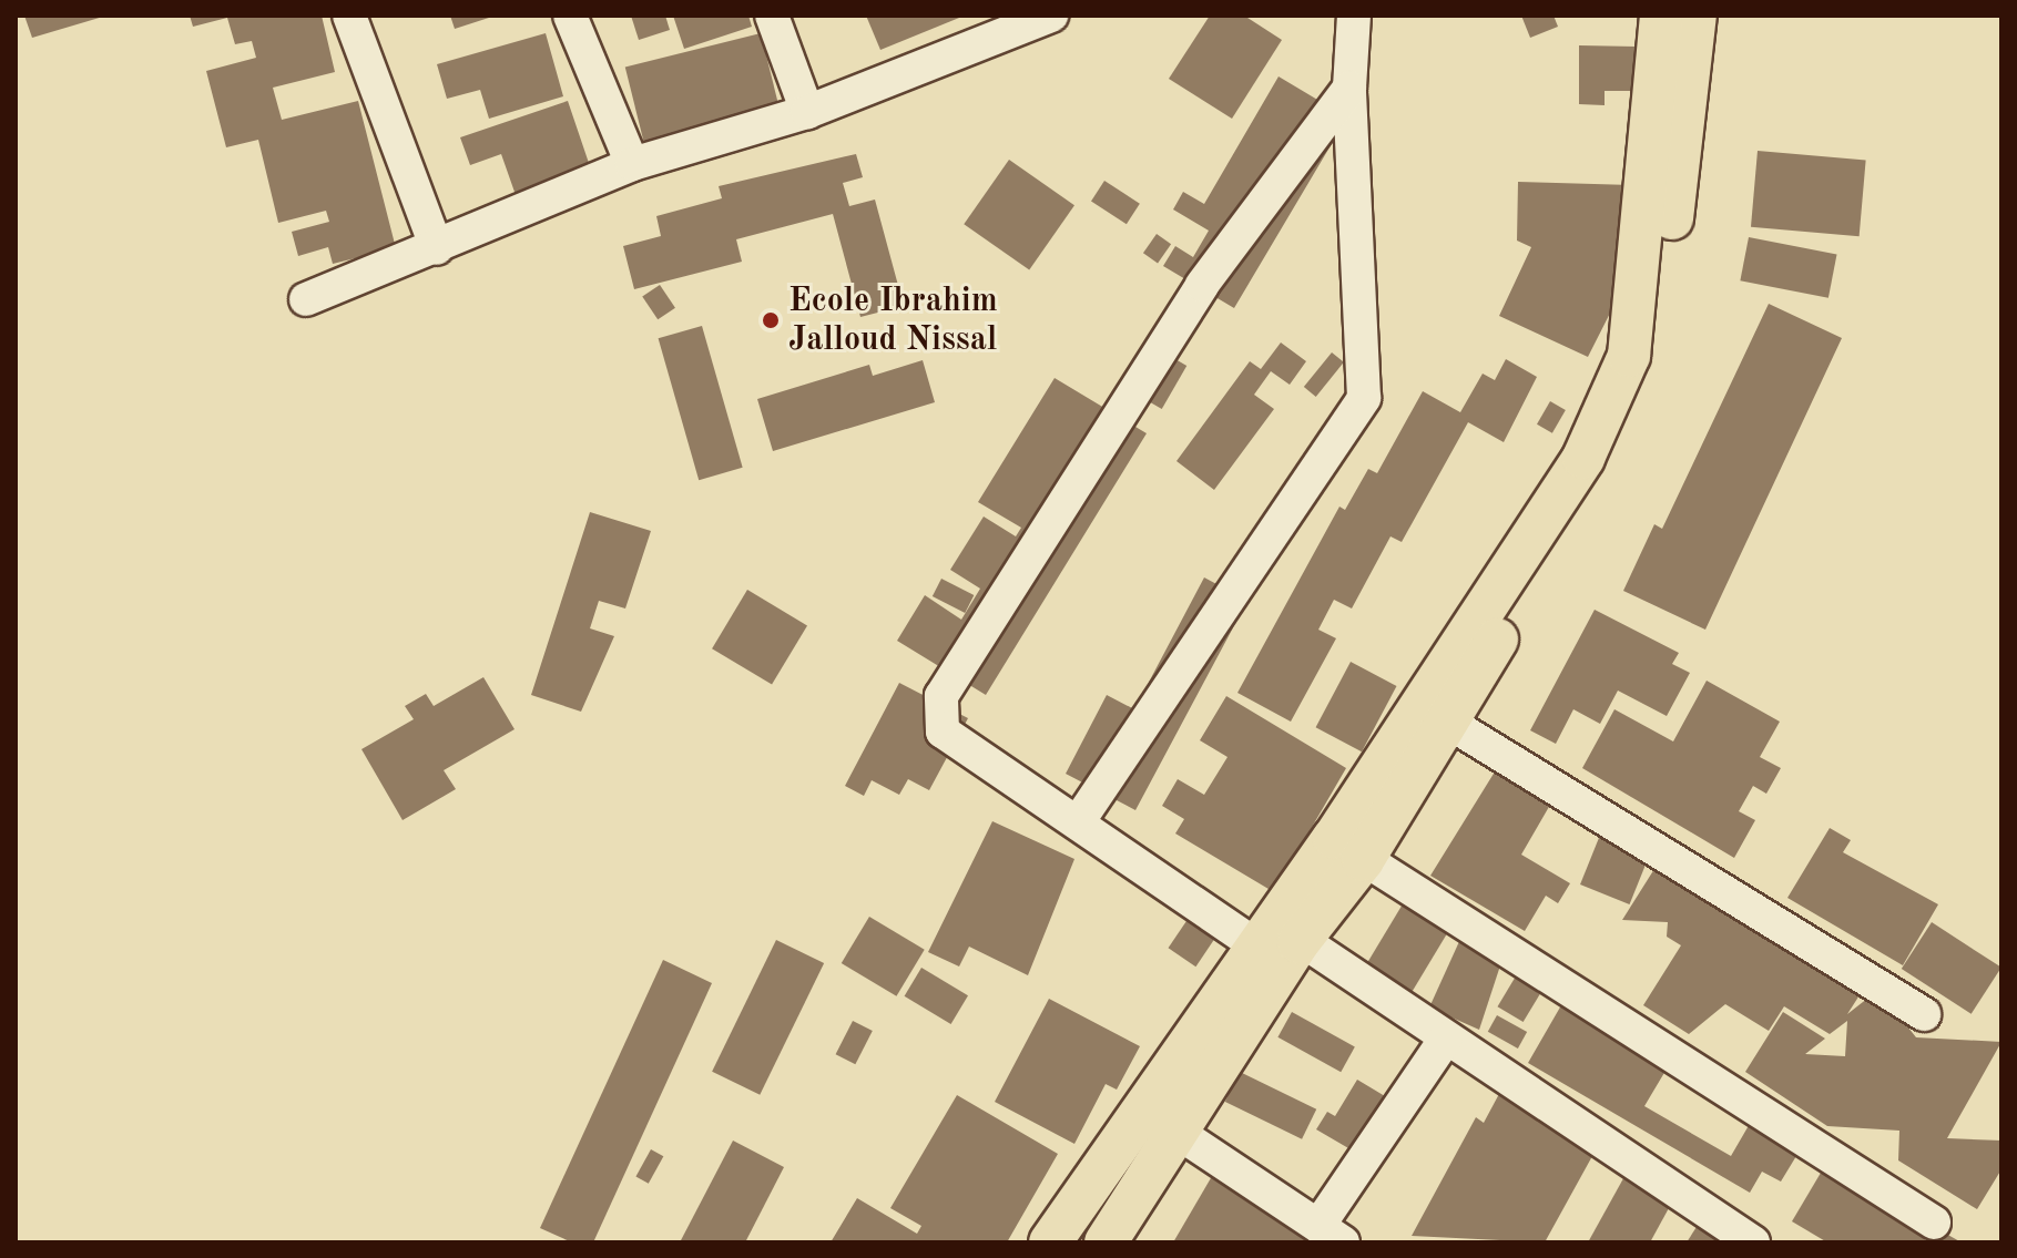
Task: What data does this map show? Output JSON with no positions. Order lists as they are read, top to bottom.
{
  "places": ["Ecole Ibrahim Jalloud Nissal"]
}
